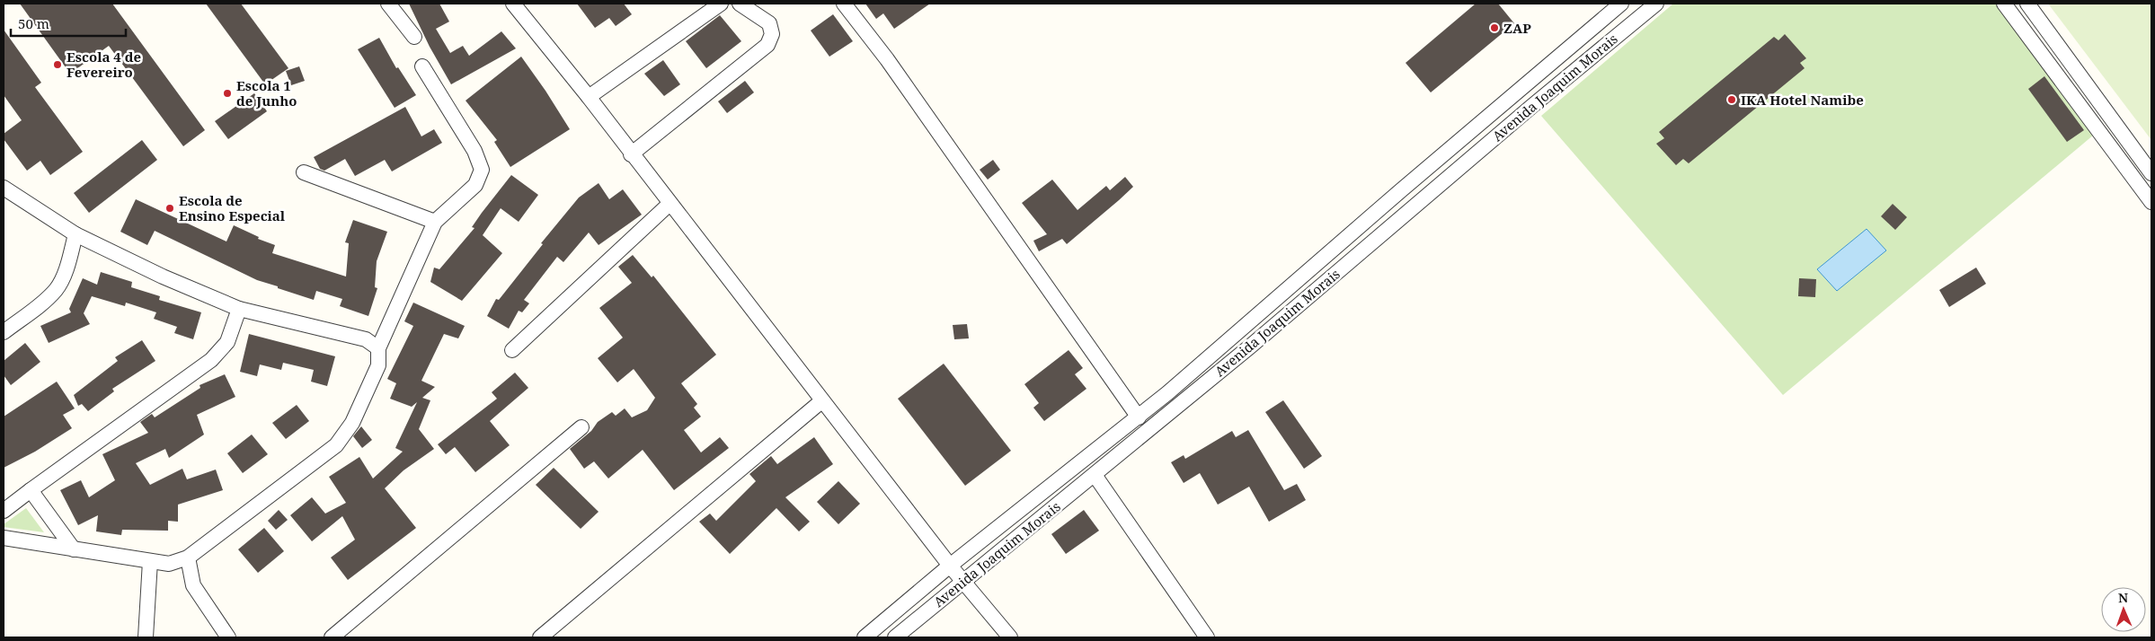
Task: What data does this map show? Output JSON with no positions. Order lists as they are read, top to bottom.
{
  "streets": {
    "street": ["Avenida Joaquim Morais"]
  },
  "places": [
    "ZAP",
    "Escola 4 de Fevereiro",
    "Escola 1 de Junho",
    "IKA Hotel Namibe",
    "Escola de Ensino Especial"
  ],
  "scale_bar": "50 m",
  "north": "top"
}
